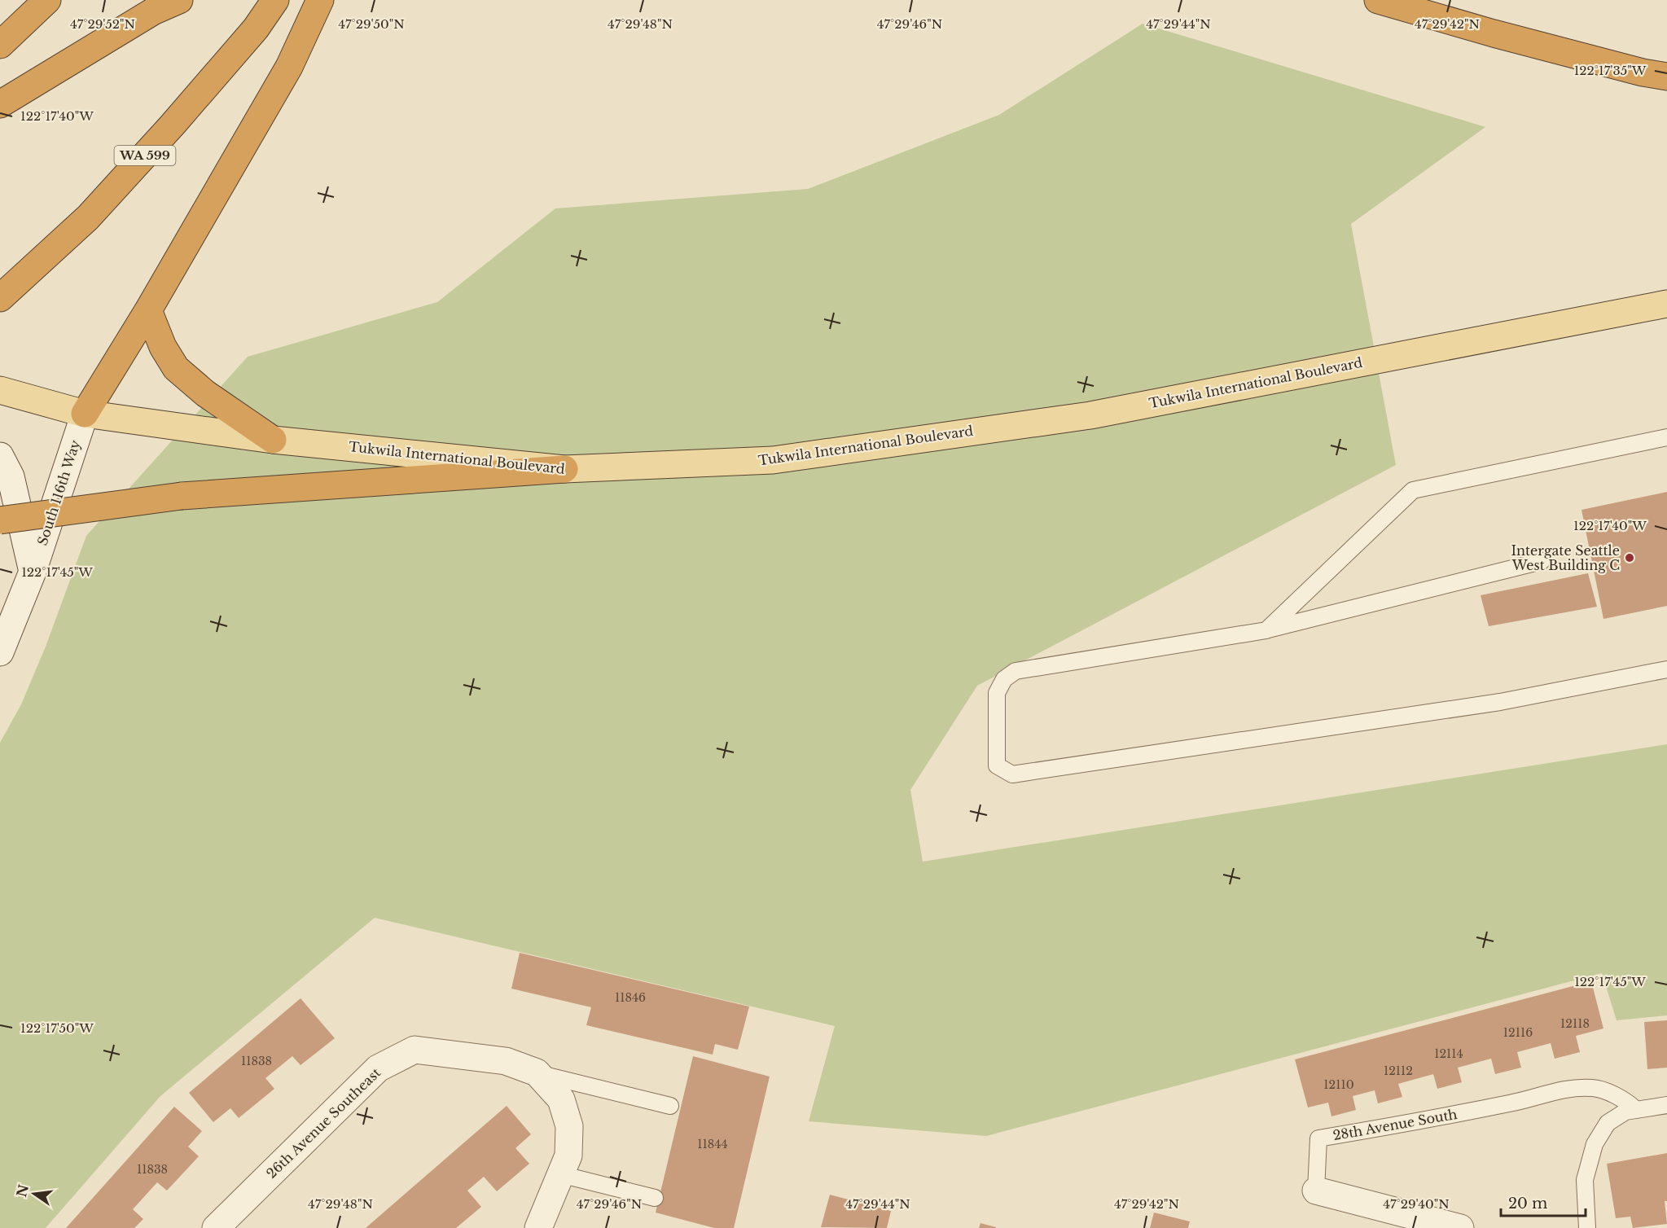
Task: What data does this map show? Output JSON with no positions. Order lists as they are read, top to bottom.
{
  "streets": {
    "highway": ["WA 599"],
    "main road": ["Tukwila International Boulevard"],
    "street": ["South 116th Way", "26th Avenue Southeast", "28th Avenue South"]
  },
  "crossings": [
    ["Tukwila International Boulevard", "South 116th Way"]
  ],
  "places": ["Intergate Seattle West Building C"],
  "house_numbers": [
    "11846",
    "12118",
    "12116",
    "12114",
    "11838",
    "12112",
    "12110",
    "11844",
    "11838"
  ],
  "scale_bar": "20 m",
  "north": "left",
  "coordinates": [
    "47°29'52\"N",
    "47°29'50\"N",
    "47°29'48\"N",
    "47°29'46\"N",
    "47°29'44\"N",
    "47°29'42\"N",
    "122°17'35\"W",
    "122°17'40\"W",
    "122°17'45\"W",
    "122°17'50\"W",
    "47°29'40\"N"
  ]
}
